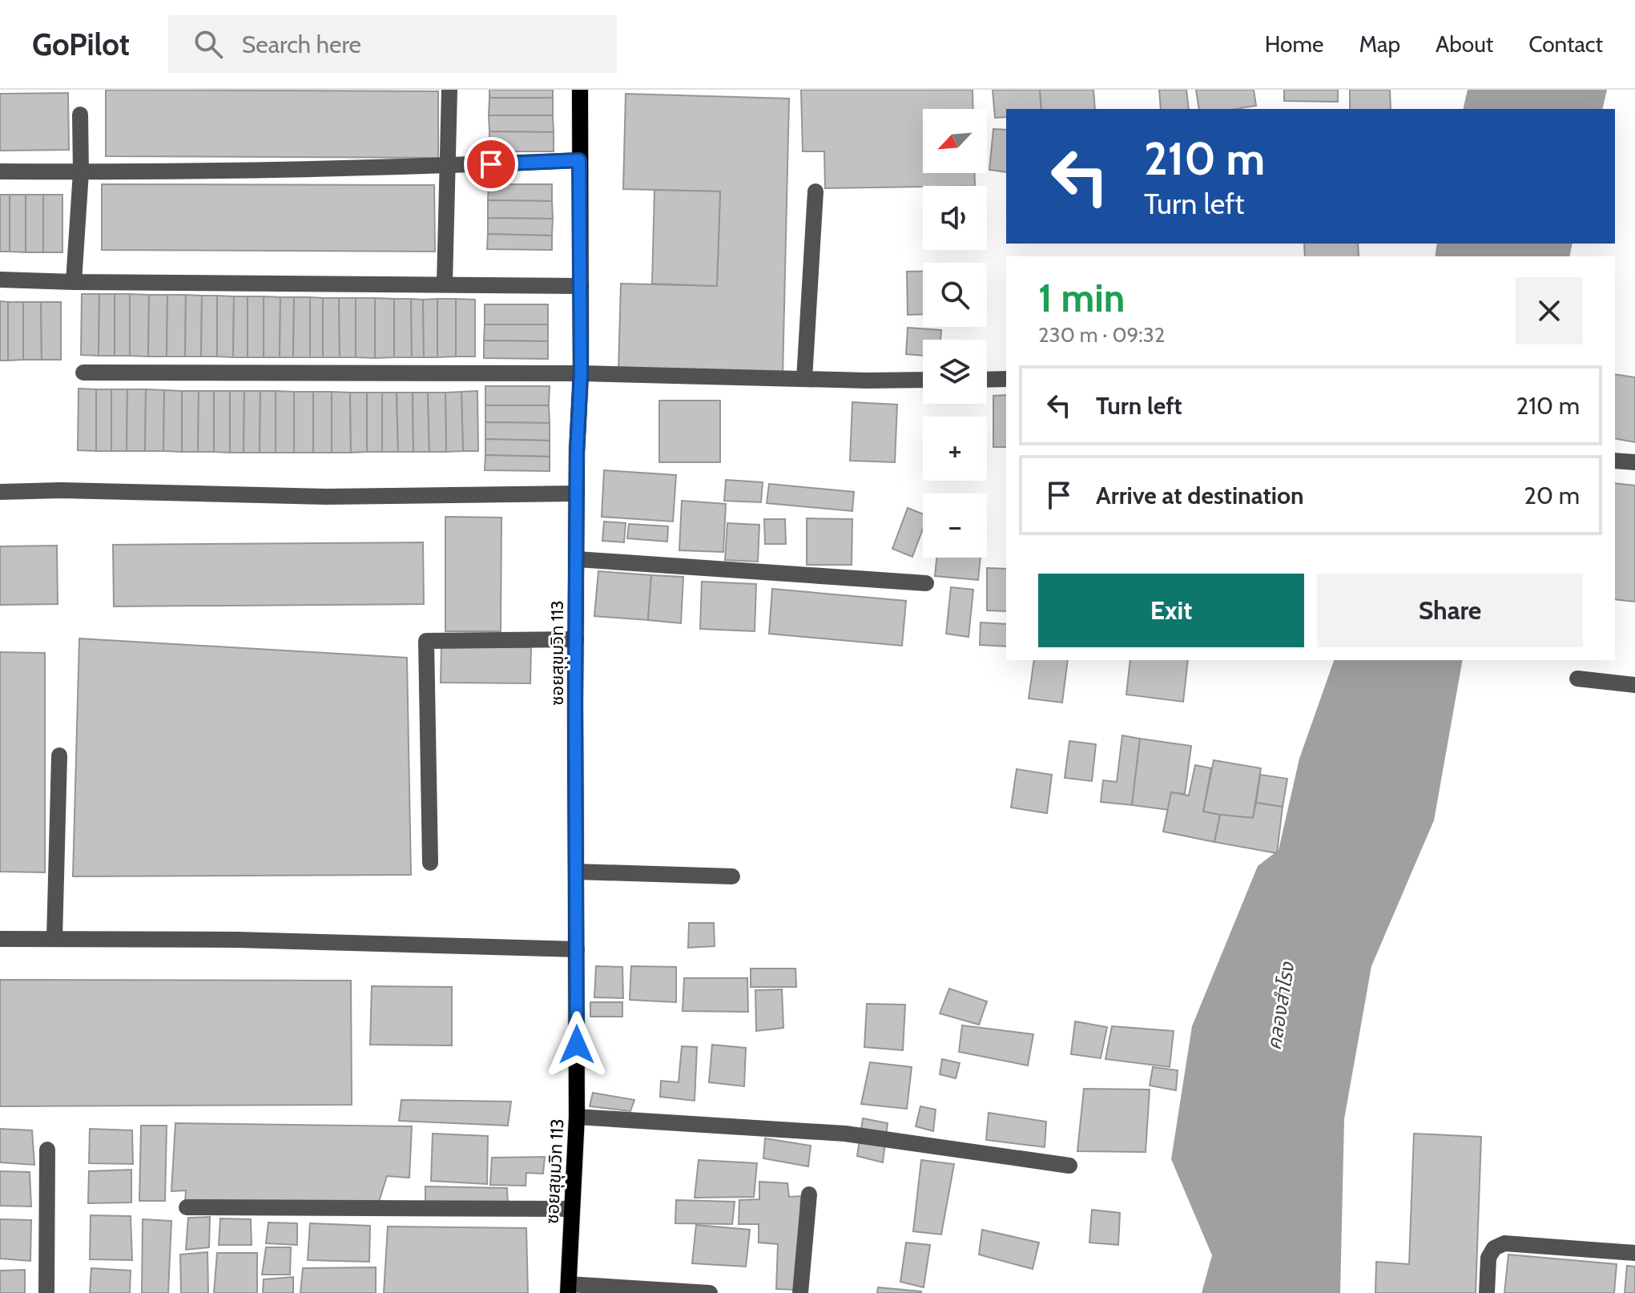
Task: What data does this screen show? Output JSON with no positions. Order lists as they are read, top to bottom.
{
  "streets": {
    "main road": ["ซอยสุขุมวิท 113"]
  },
  "water": ["คลองสำโรง"],
  "north": "bottom left",
  "page": {
    "header": "GoPilot",
    "search": "Search here",
    "nav": [
      "Home",
      "Map",
      "About",
      "Contact"
    ],
    "map_buttons": ["+", "−"],
    "turn": ["210 m", "Turn left"],
    "heading": ["1 min", "230 m · 09:32"],
    "list": [
      {
        "name": "Turn left",
        "value": "210 m"
      },
      {
        "name": "Arrive at destination",
        "value": "20 m"
      }
    ],
    "buttons": ["Exit", "Share"]
  }
}
